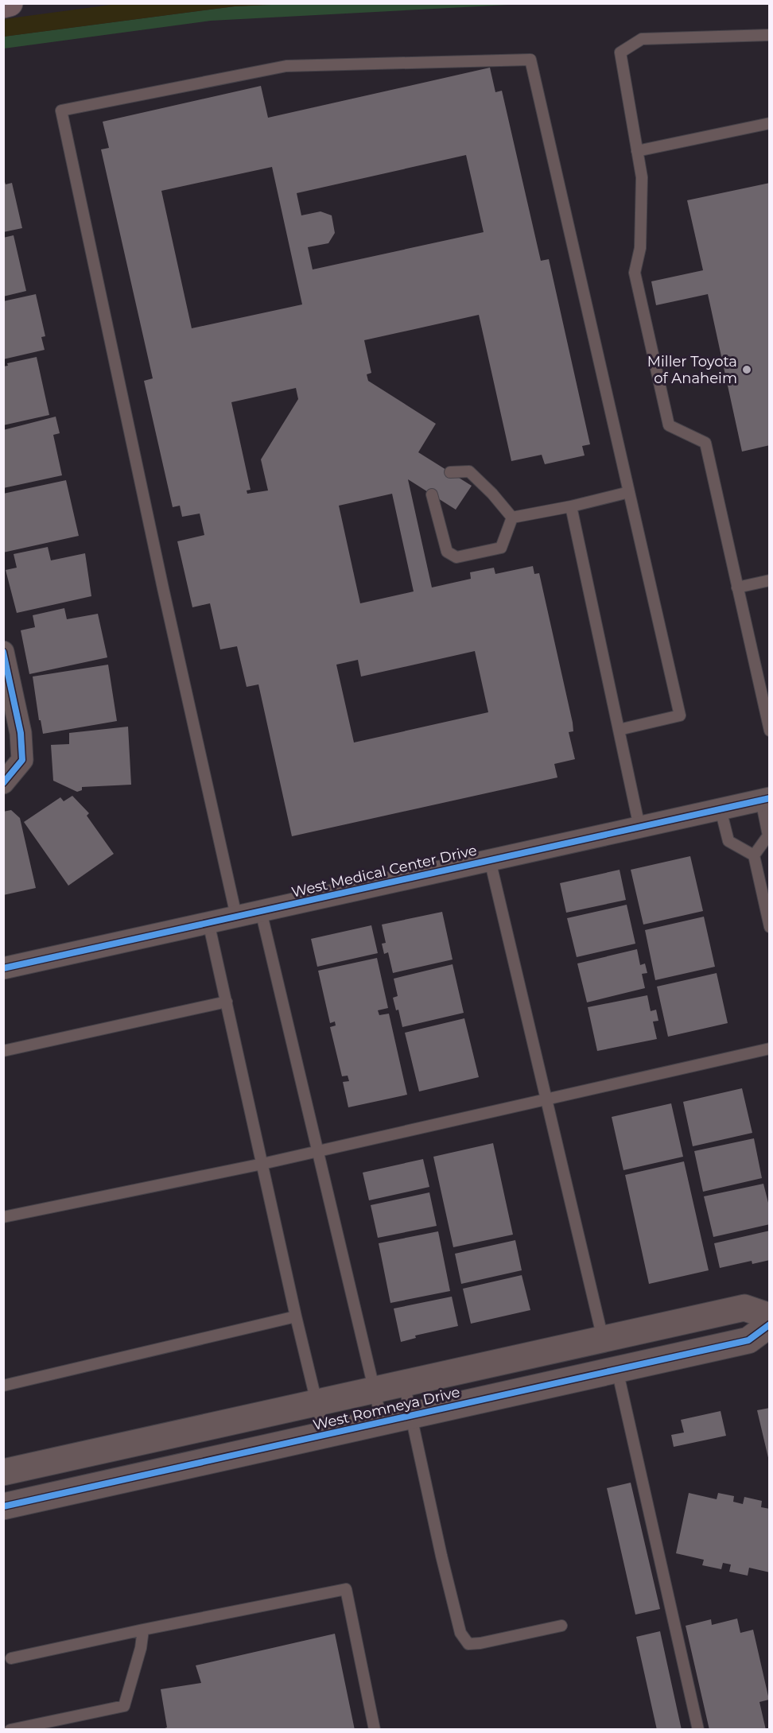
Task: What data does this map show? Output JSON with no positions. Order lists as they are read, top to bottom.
{
  "streets": {
    "street": ["West Medical Center Drive", "West Romneya Drive"]
  },
  "places": ["Miller Toyota of Anaheim"]
}
